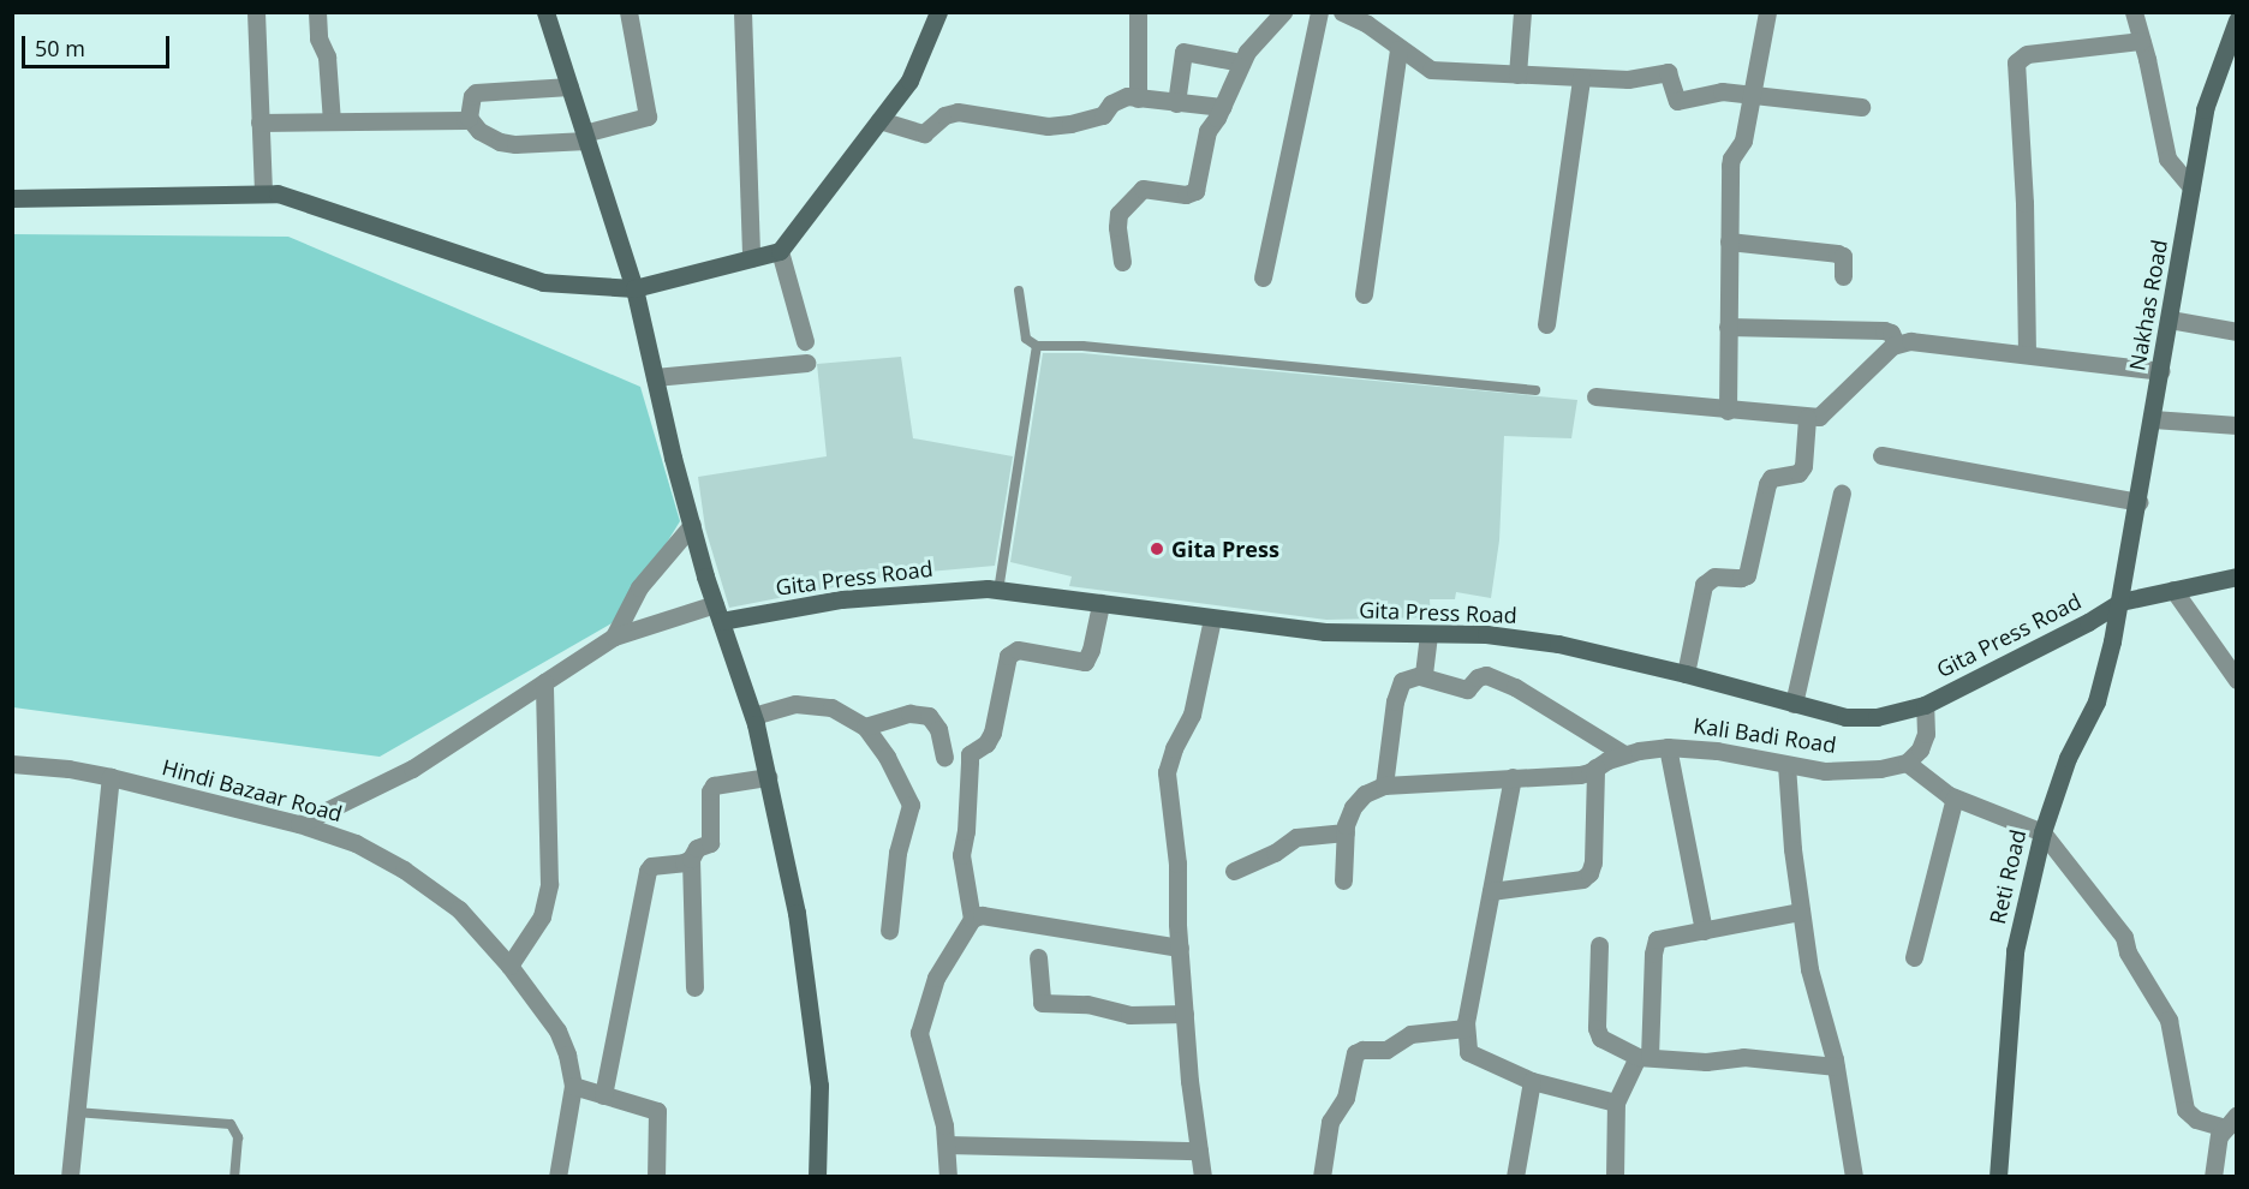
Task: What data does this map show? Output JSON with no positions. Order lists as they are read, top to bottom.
{
  "streets": {
    "main road": ["Nakhas Road", "Gita Press Road", "Reti Road"],
    "street": ["Kali Badi Road", "Hindi Bazaar Road"]
  },
  "crossings": [
    ["Nakhas Road", "Gita Press Road"],
    ["Nakhas Road", "Reti Road"],
    ["Gita Press Road", "Reti Road"]
  ],
  "places": ["Gita Press"],
  "scale_bar": "50 m"
}
